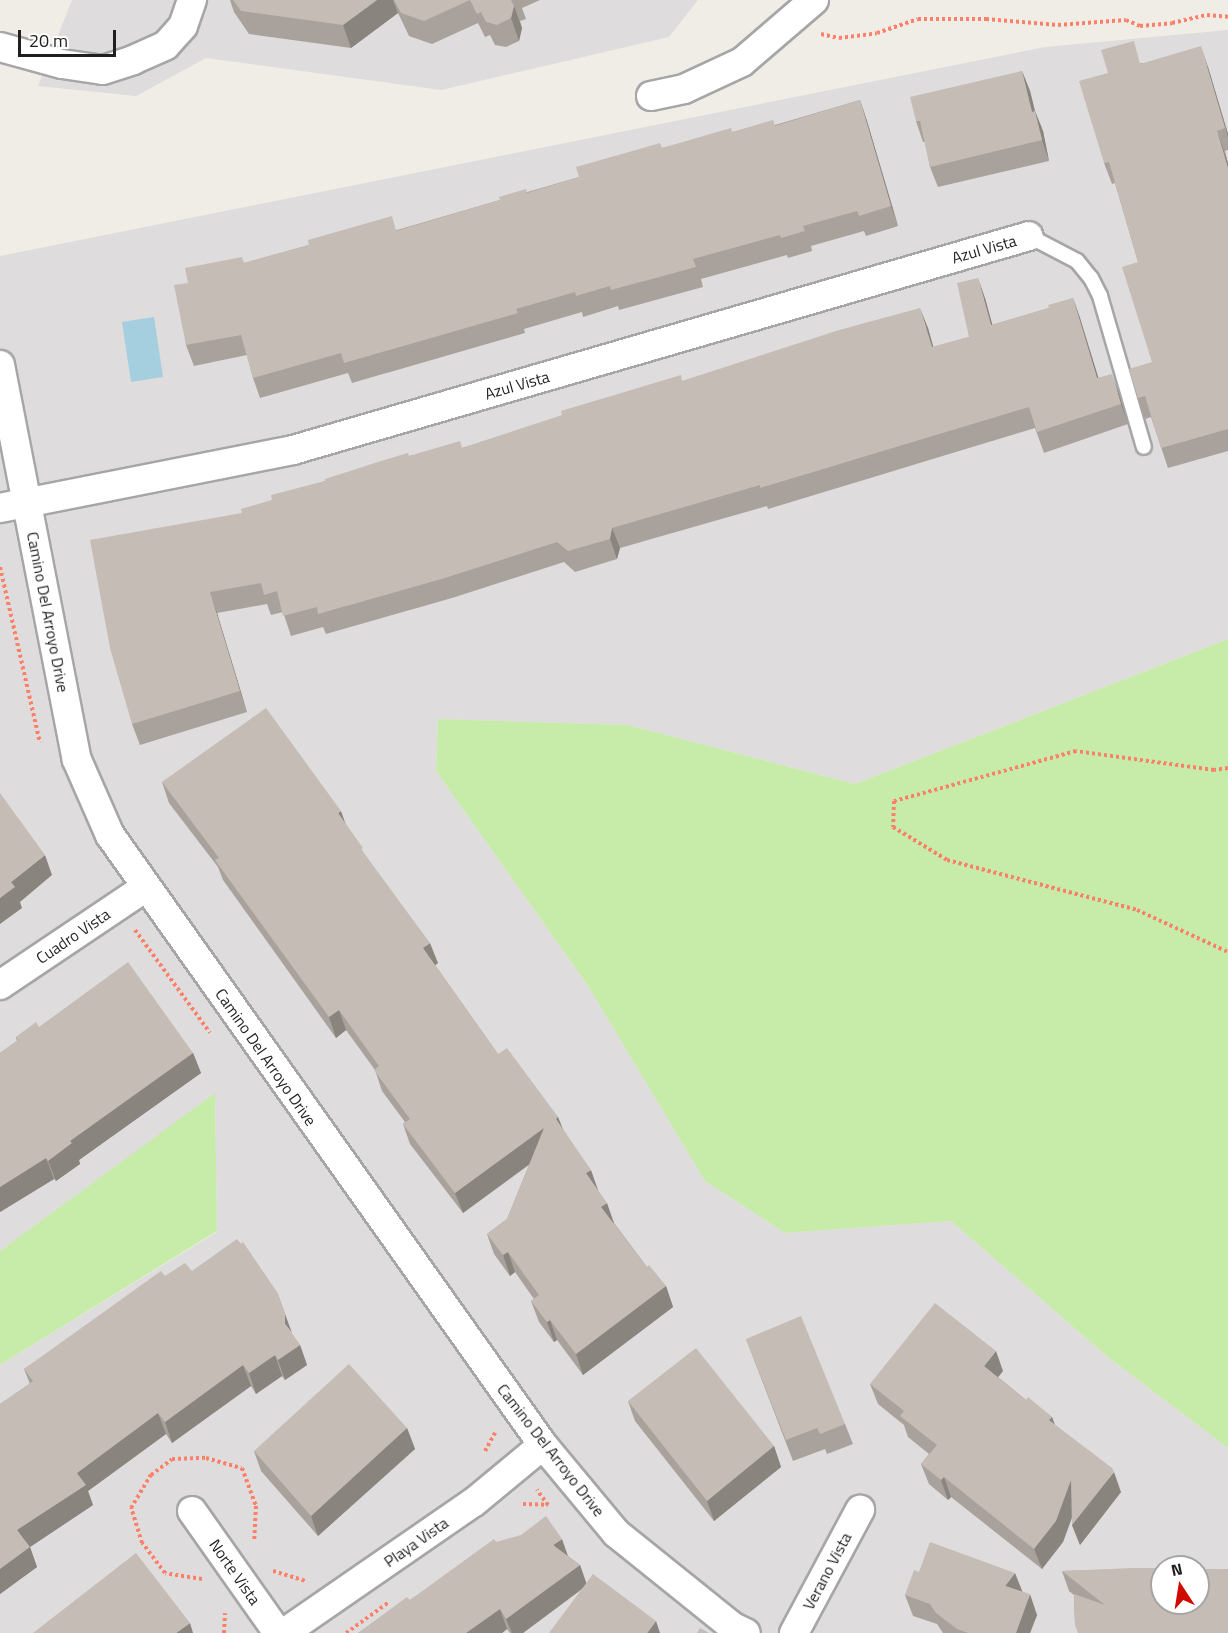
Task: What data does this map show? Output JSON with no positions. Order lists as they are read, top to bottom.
{
  "streets": {
    "street": [
      "Azul Vista",
      "Camino Del Arroyo Drive",
      "Cuadro Vista",
      "Playa Vista",
      "Verano Vista",
      "Norte Vista"
    ]
  },
  "crossings": [
    ["Azul Vista", "Camino Del Arroyo Drive"],
    ["Camino Del Arroyo Drive", "Cuadro Vista"],
    ["Camino Del Arroyo Drive", "Playa Vista"]
  ],
  "scale_bar": "20 m",
  "north": "top"
}
